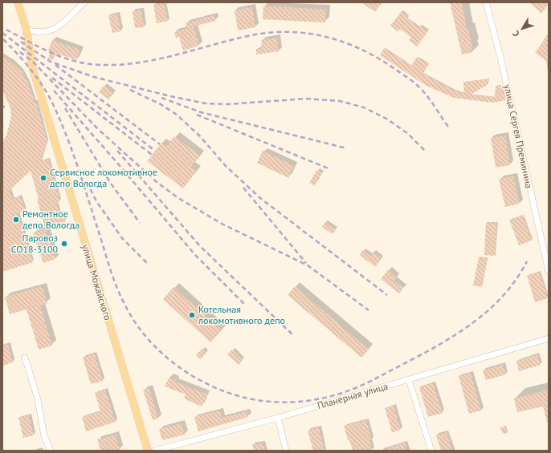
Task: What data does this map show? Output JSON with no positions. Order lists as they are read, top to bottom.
{
  "streets": {
    "main road": ["улица Можайского"],
    "street": ["улица Сергея Преминина", "Планерная улица"]
  },
  "places": [
    "Сервисное локомотивное депо Вологда",
    "Ремонтное депо Вологда",
    "Паровоз СО18-3100",
    "Котельная локомотивного депо"
  ],
  "north": "bottom left"
}
